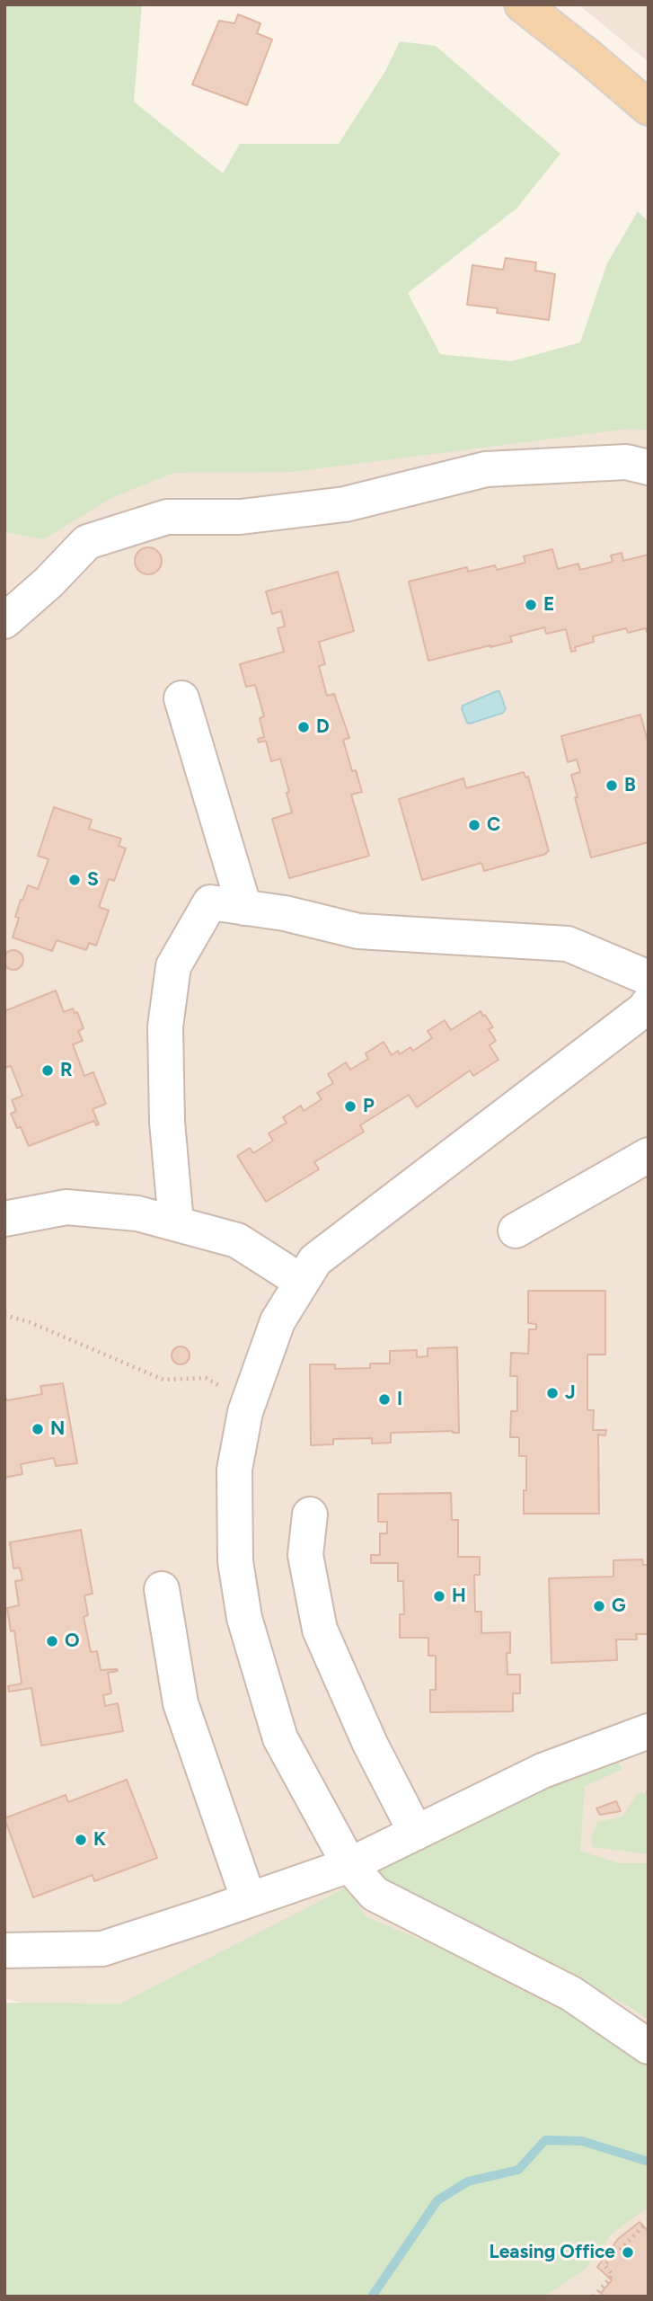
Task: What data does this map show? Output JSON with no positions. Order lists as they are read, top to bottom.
{
  "places": [
    "E",
    "D",
    "B",
    "C",
    "S",
    "R",
    "P",
    "J",
    "I",
    "N",
    "H",
    "G",
    "O",
    "K",
    "Leasing Office"
  ]
}
